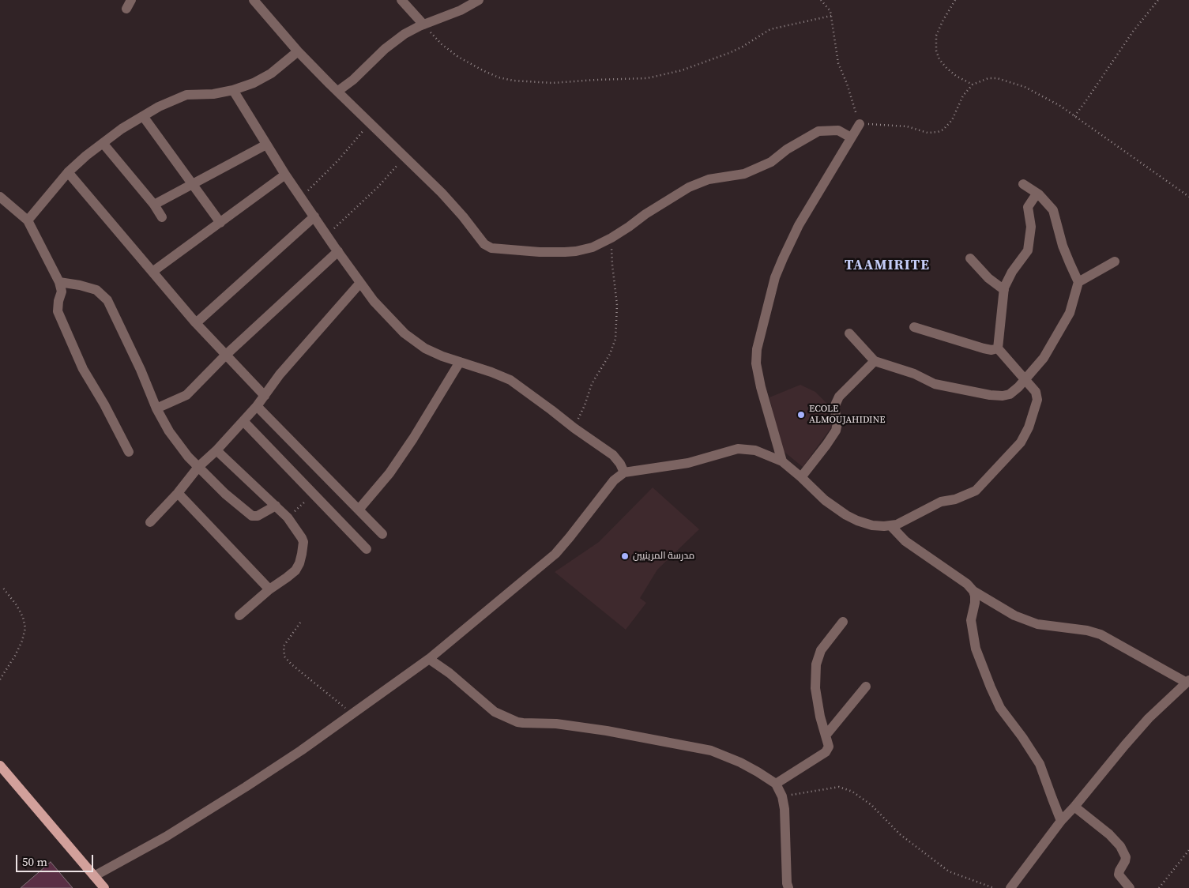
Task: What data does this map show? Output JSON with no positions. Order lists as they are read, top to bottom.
{
  "districts": ["TAAMIRITE"],
  "places": ["ECOLE ALMOUJAHIDINE", "مدرسة المرينيين"],
  "scale_bar": "50 m"
}
